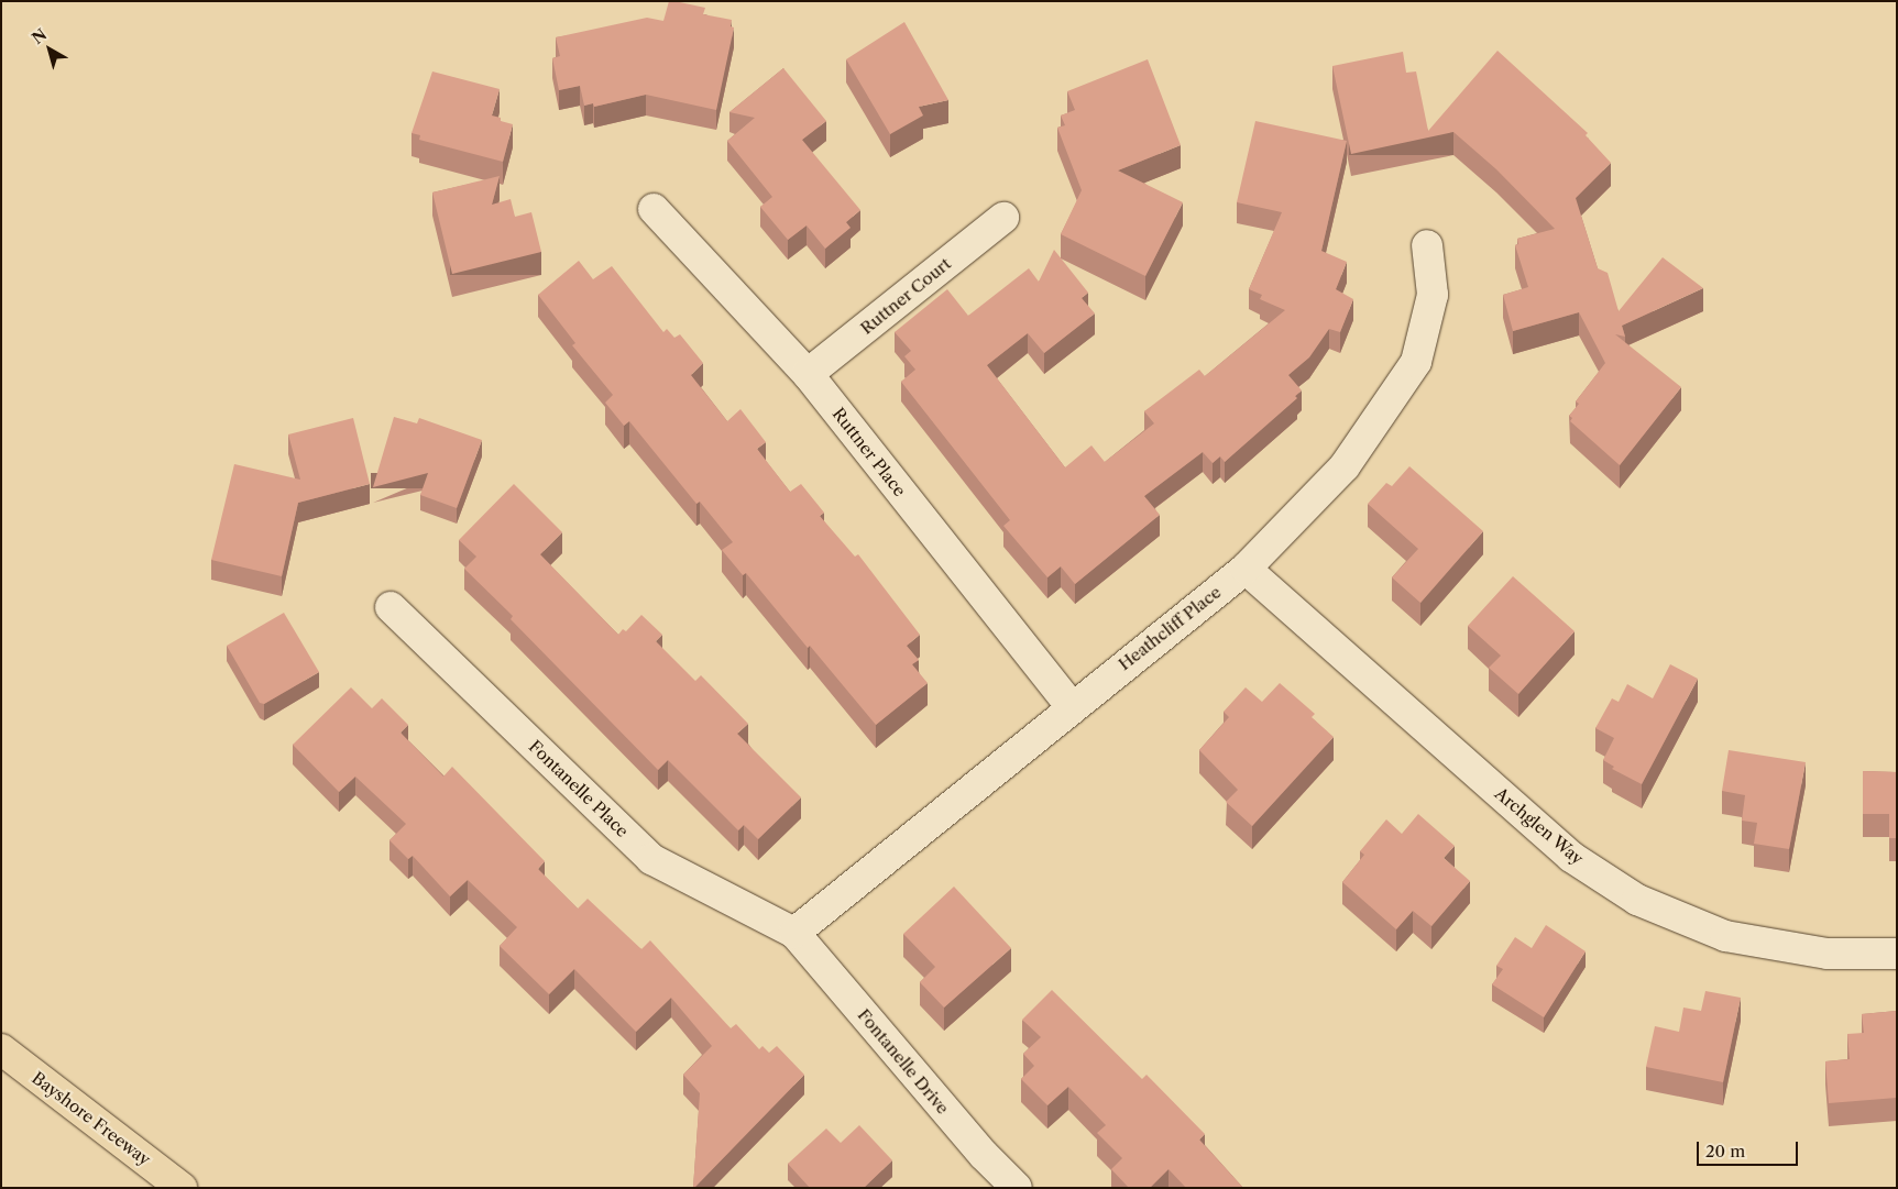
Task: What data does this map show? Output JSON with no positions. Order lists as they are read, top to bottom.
{
  "streets": {
    "highway": ["Bayshore Freeway"],
    "street": [
      "Ruttner Court",
      "Ruttner Place",
      "Heathcliff Place",
      "Fontanelle Place",
      "Archglen Way",
      "Fontanelle Drive"
    ]
  },
  "crossings": [
    ["Ruttner Court", "Ruttner Place"],
    ["Ruttner Place", "Heathcliff Place"],
    ["Heathcliff Place", "Fontanelle Place"],
    ["Heathcliff Place", "Archglen Way"],
    ["Heathcliff Place", "Fontanelle Drive"],
    ["Fontanelle Place", "Fontanelle Drive"]
  ],
  "scale_bar": "20 m",
  "north": "top left"
}
